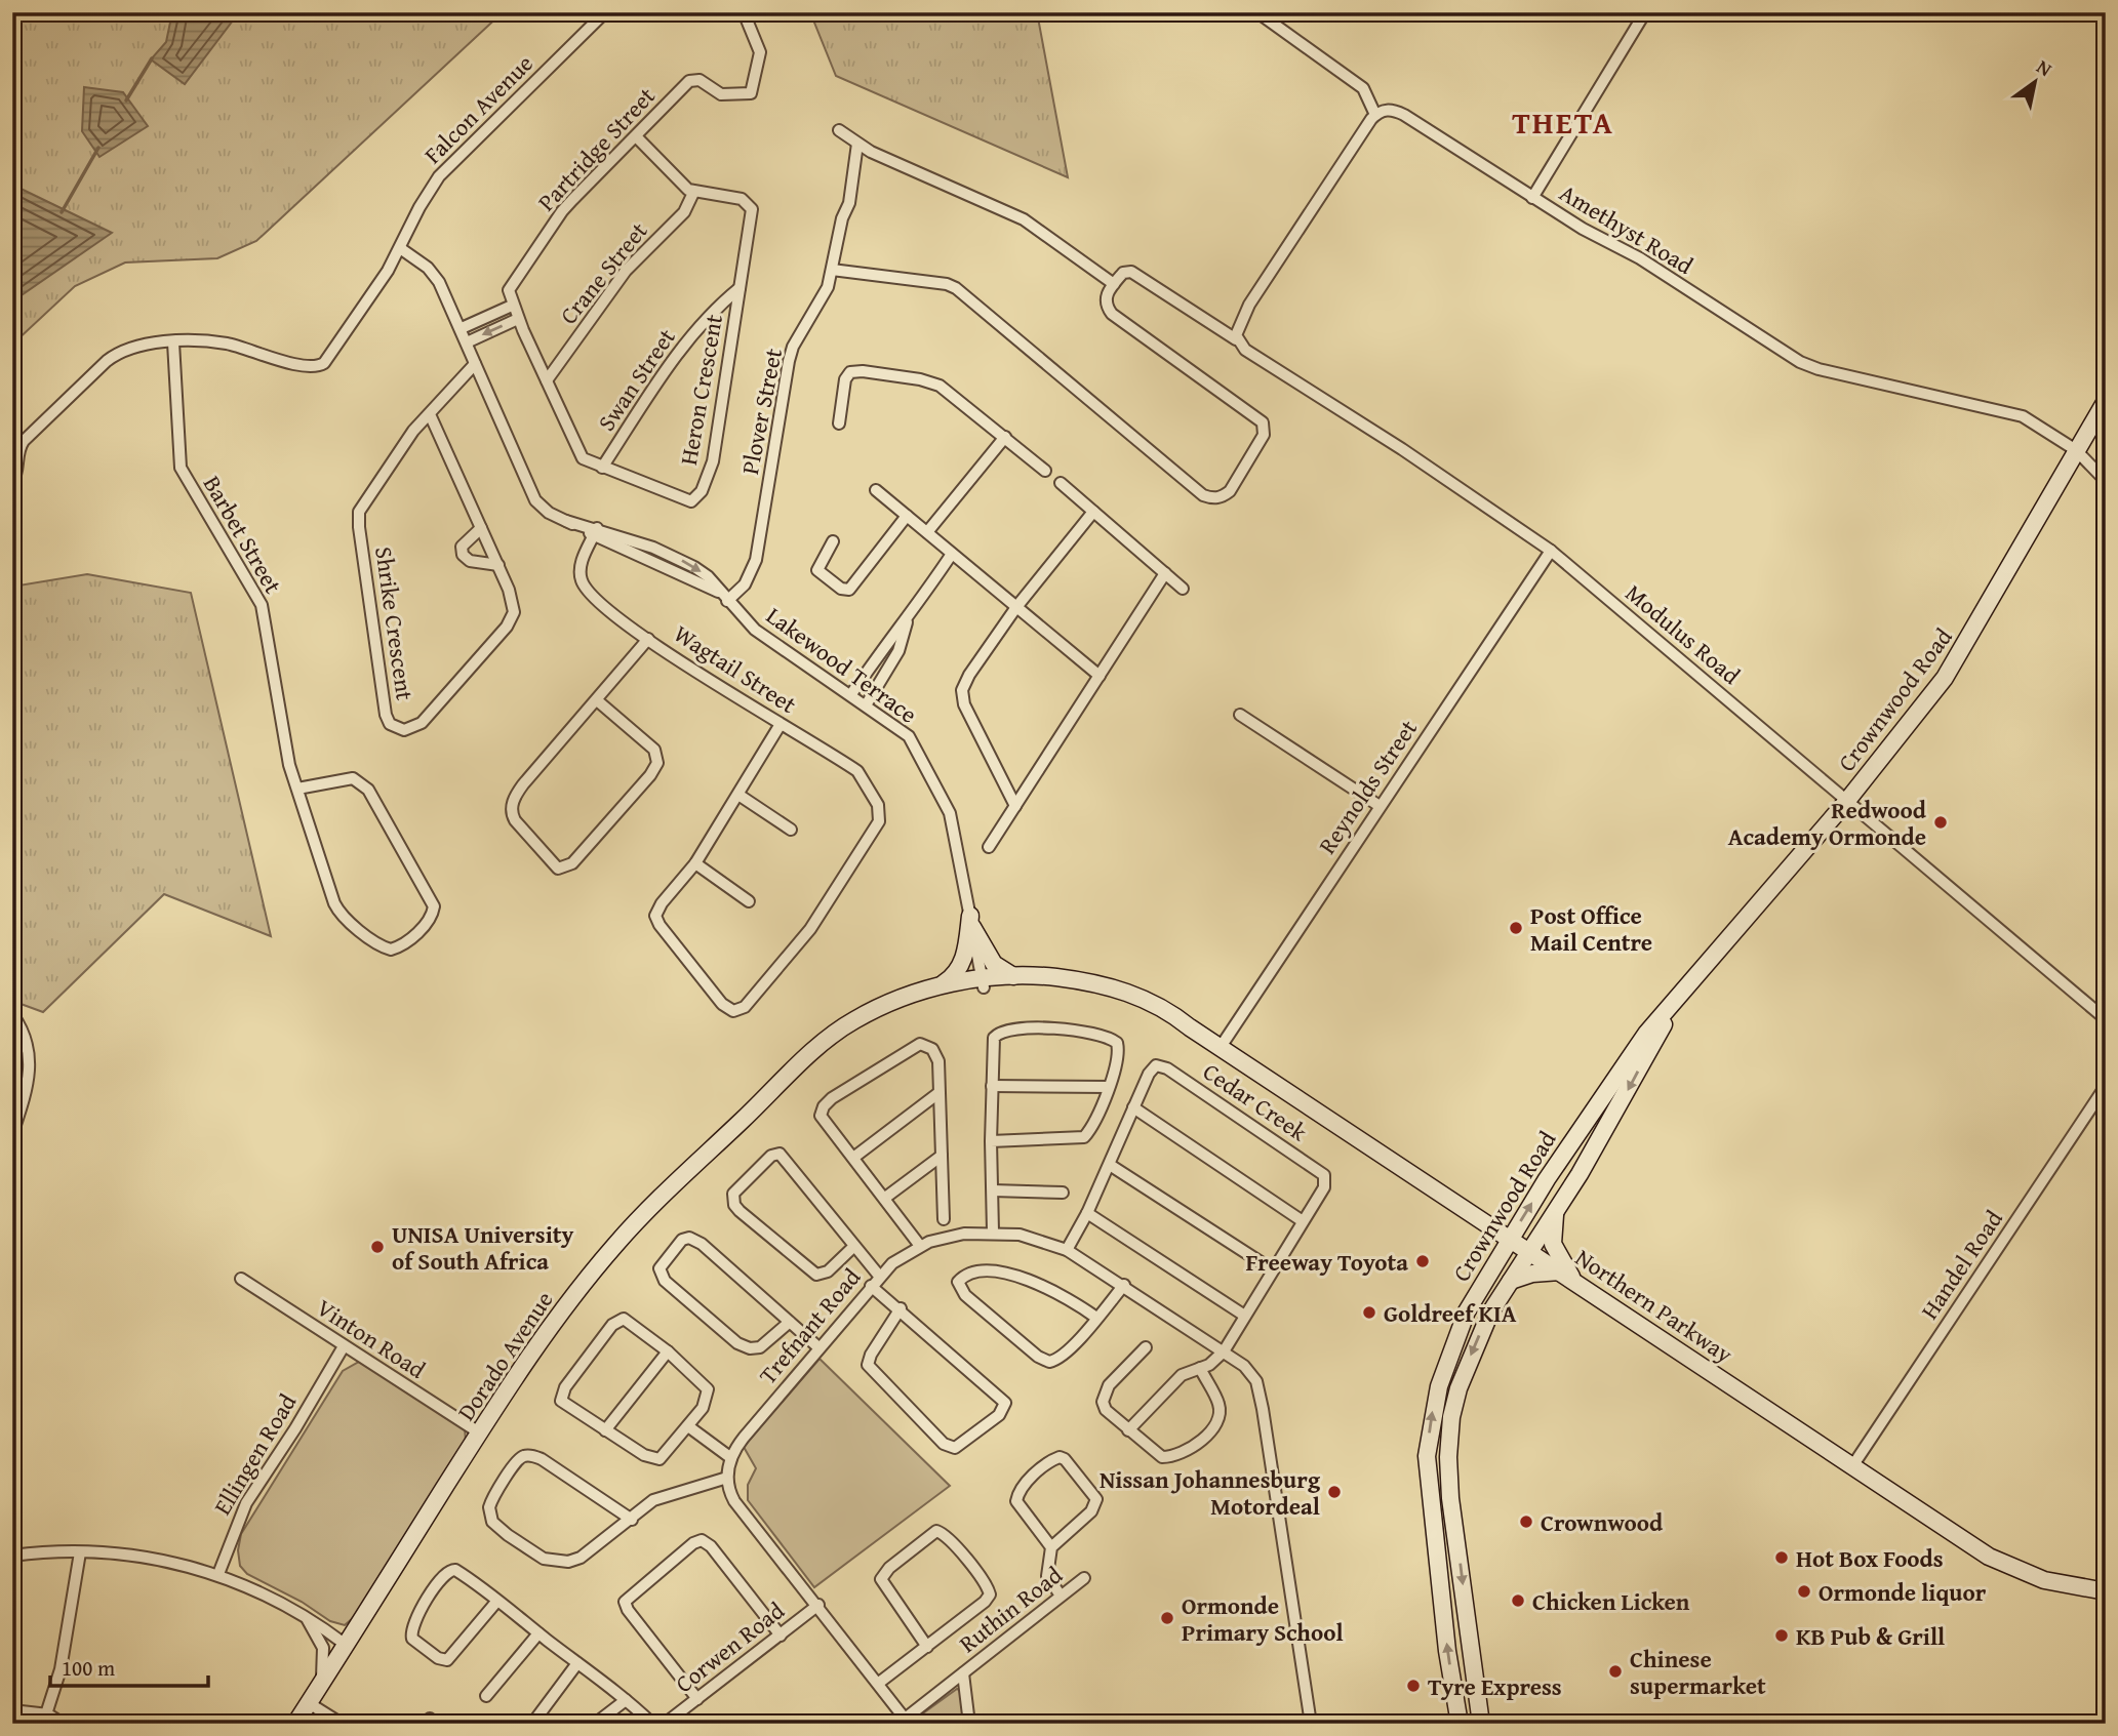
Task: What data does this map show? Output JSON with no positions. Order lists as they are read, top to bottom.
{
  "streets": {
    "main road": ["Crownwood Road", "Northern Parkway", "Dorado Avenue"],
    "street": [
      "Falcon Avenue",
      "Partridge Street",
      "Amethyst Road",
      "Crane Street",
      "Swan Street",
      "Heron Crescent",
      "Plover Street",
      "Barbet Street",
      "Shrike Crescent",
      "Modulus Road",
      "Lakewood Terrace",
      "Wagtail Street",
      "Reynolds Street",
      "Cedar Creek",
      "Handel Road",
      "Trefnant Road",
      "Vinton Road",
      "Ellingen Road",
      "Ruthin Road",
      "Corwen Road"
    ]
  },
  "crossings": [
    ["Falcon Avenue", "Barbet Street"],
    ["Falcon Avenue", "Lakewood Terrace"],
    ["Amethyst Road", "Crownwood Road"],
    ["Crane Street", "Heron Crescent"],
    ["Swan Street", "Heron Crescent"],
    ["Plover Street", "Lakewood Terrace"],
    ["Shrike Crescent", "Lakewood Terrace"],
    ["Modulus Road", "Crownwood Road"],
    ["Modulus Road", "Reynolds Street"],
    ["Lakewood Terrace", "Wagtail Street"],
    ["Lakewood Terrace", "Northern Parkway"],
    ["Lakewood Terrace", "Dorado Avenue"],
    ["Crownwood Road", "Northern Parkway"],
    ["Reynolds Street", "Northern Parkway"],
    ["Cedar Creek", "Trefnant Road"],
    ["Handel Road", "Northern Parkway"],
    ["Northern Parkway", "Dorado Avenue"],
    ["Vinton Road", "Dorado Avenue"],
    ["Vinton Road", "Ellingen Road"]
  ],
  "districts": ["THETA"],
  "places": [
    "Redwood Academy Ormonde",
    "Post Office Mail Centre",
    "UNISA University of South Africa",
    "Freeway Toyota",
    "Goldreef KIA",
    "Nissan Johannesburg Motordeal",
    "Crownwood",
    "Hot Box Foods",
    "Ormonde liquor",
    "Chicken Licken",
    "Ormonde Primary School",
    "KB Pub & Grill",
    "Chinese supermarket",
    "Tyre Express"
  ],
  "scale_bar": "100 m",
  "north": "top right"
}
